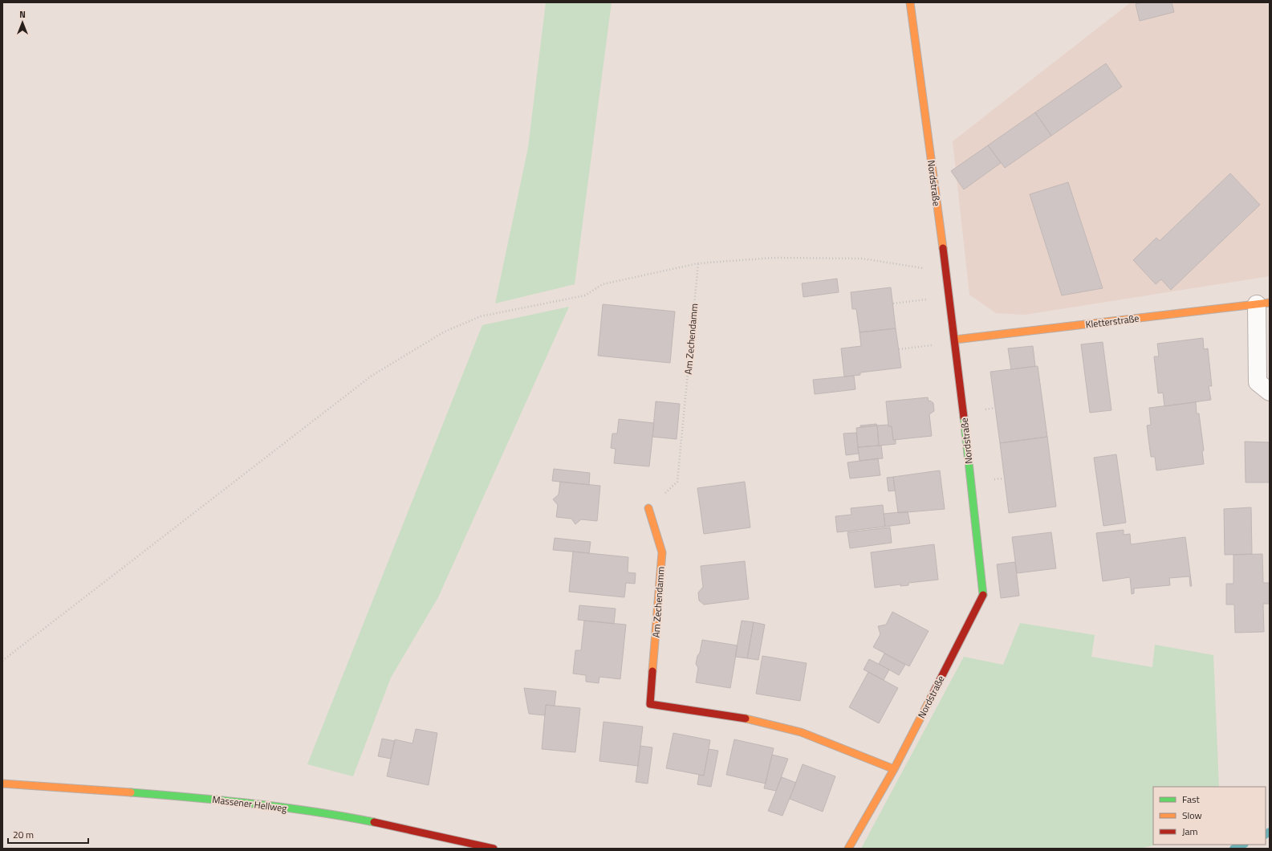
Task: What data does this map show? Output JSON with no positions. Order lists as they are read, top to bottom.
{
  "streets": {
    "street": [
      "Nordstraße",
      "Kletterstraße",
      "Am Zechendamm",
      "Massener Hellweg"
    ]
  },
  "crossings": [
    ["Nordstraße", "Kletterstraße"],
    ["Nordstraße", "Am Zechendamm"]
  ],
  "legend": ["Fast", "Slow", "Jam"],
  "scale_bar": "20 m",
  "north": "top"
}
